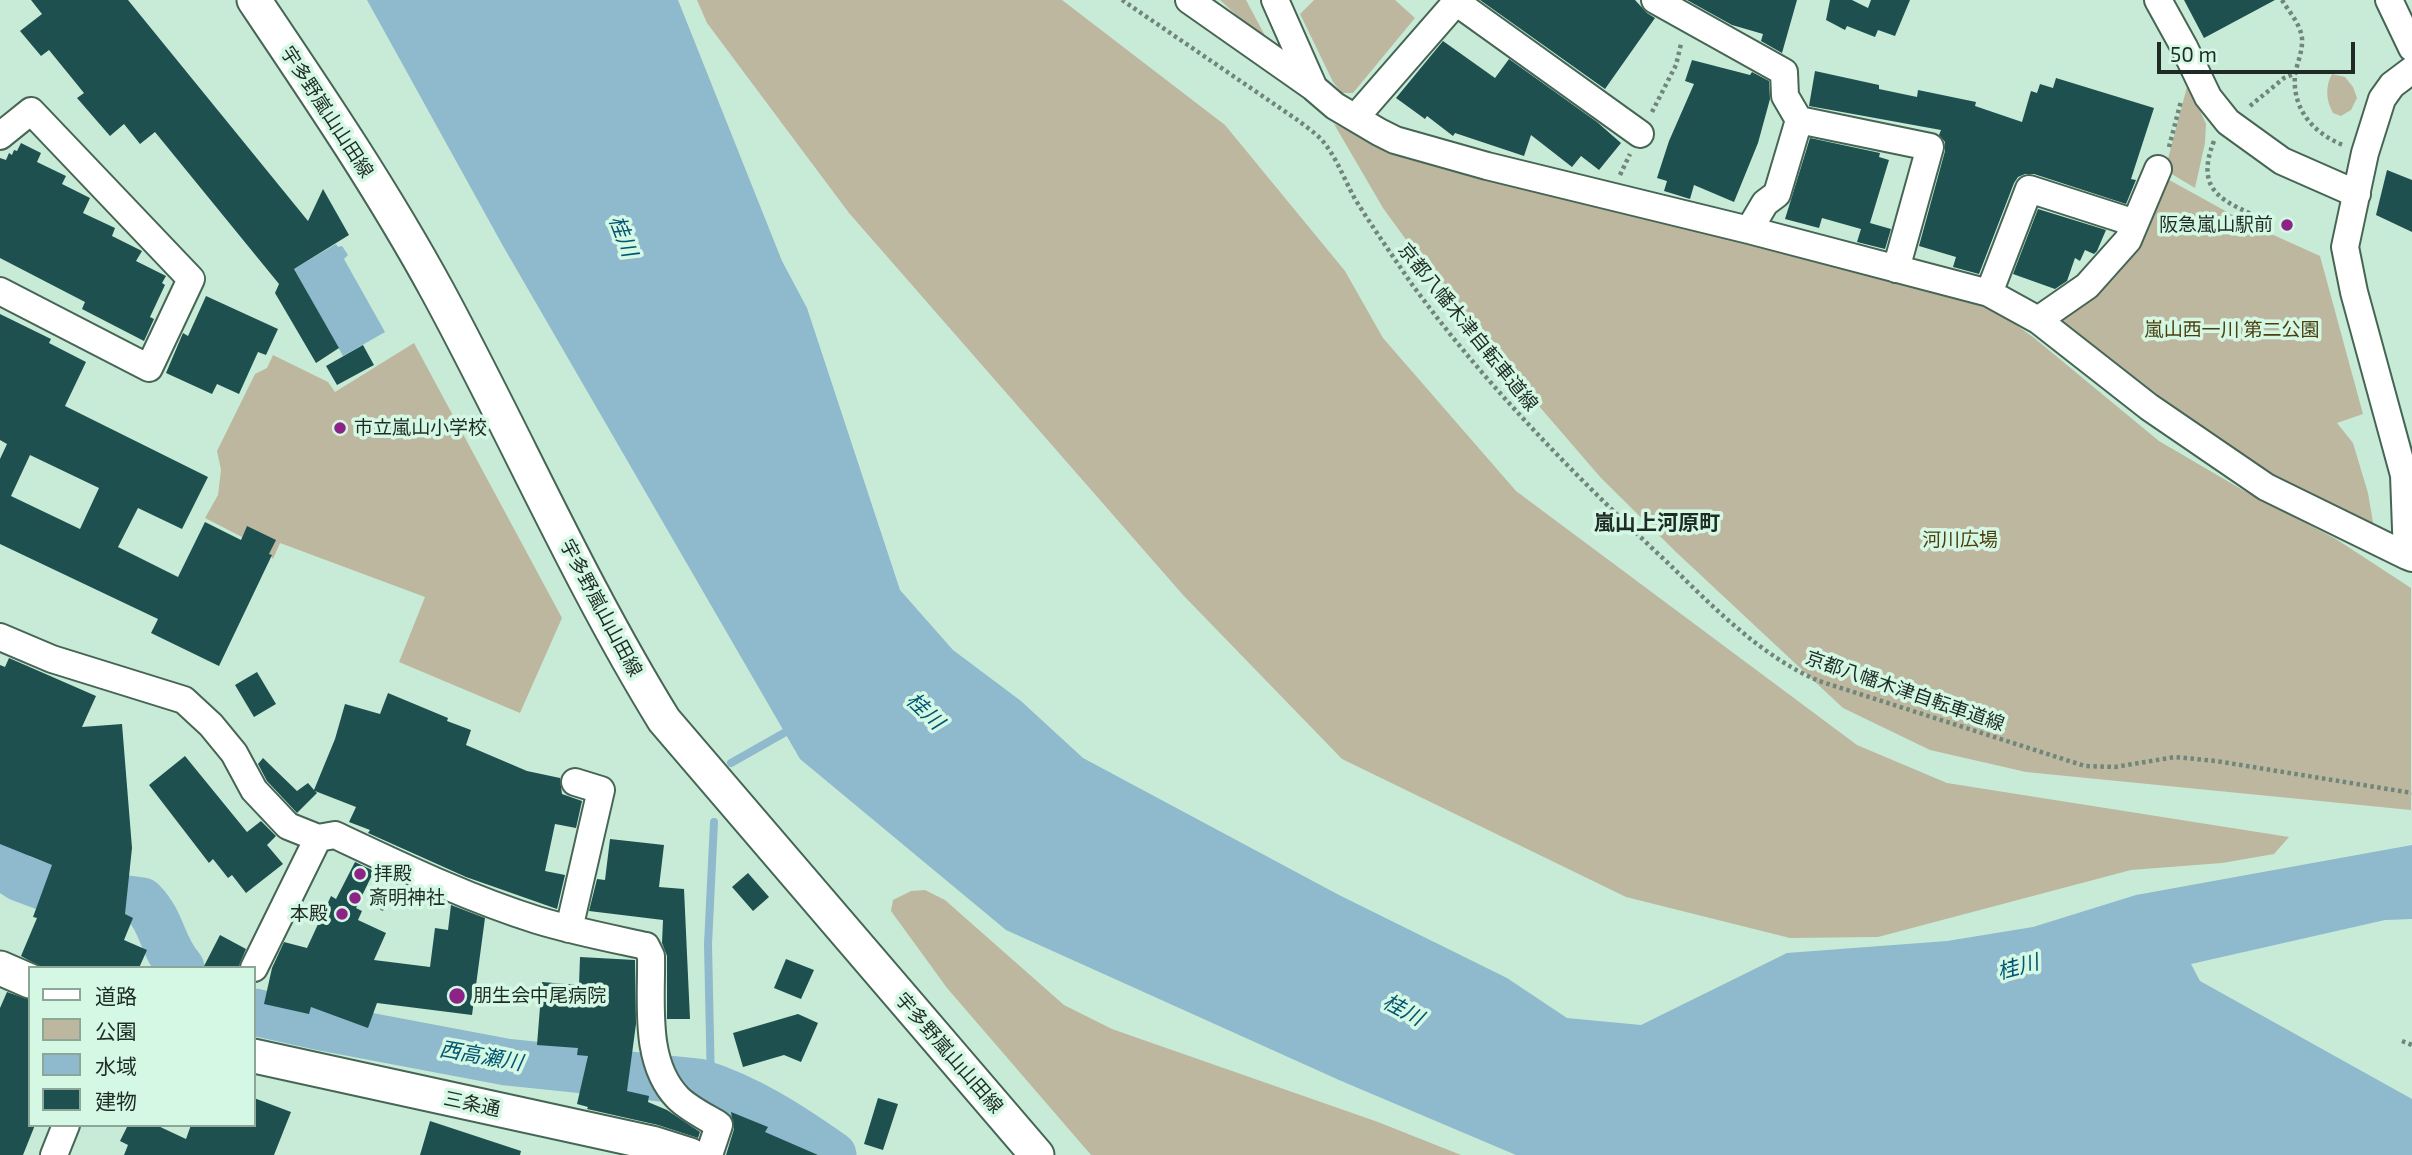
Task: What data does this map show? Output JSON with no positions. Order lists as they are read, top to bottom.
{
  "streets": {
    "main road": ["宇多野嵐山山田線", "三条通"],
    "path": ["京都八幡木津自転車道線"]
  },
  "districts": ["嵐山上河原町"],
  "water": ["桂川", "西高瀬川"],
  "parks": ["嵐山西一川 第二公園", "河川広場"],
  "places": [
    "阪急嵐山駅前",
    "市立嵐山小学校",
    "拝殿",
    "斎明神社",
    "本殿",
    "朋生会中尾病院"
  ],
  "legend": [
    "道路",
    "公園",
    "水域",
    "建物"
  ],
  "scale_bar": "50 m"
}
